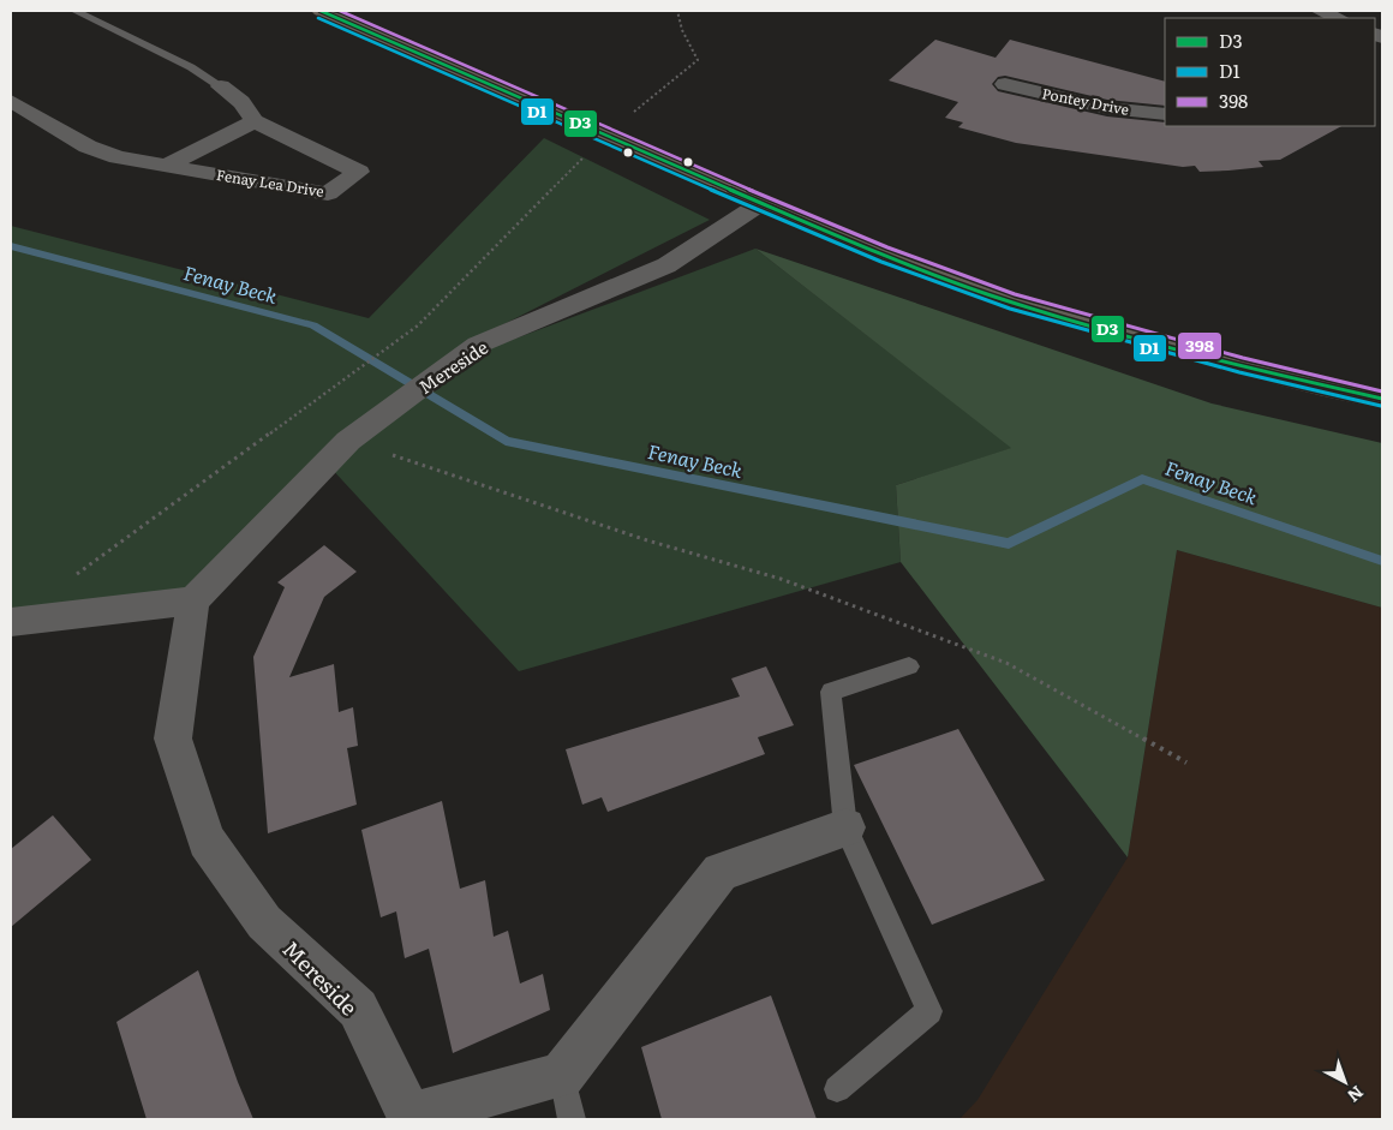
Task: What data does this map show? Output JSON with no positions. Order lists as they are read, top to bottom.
{
  "streets": {
    "street": ["Pontey Drive", "Fenay Lea Drive", "Mereside"]
  },
  "water": ["Fenay Beck"],
  "lines": ["transit line D3", "transit line 398", "transit line D1"],
  "legend": ["D3", "D1", "398"],
  "north": "bottom right"
}
